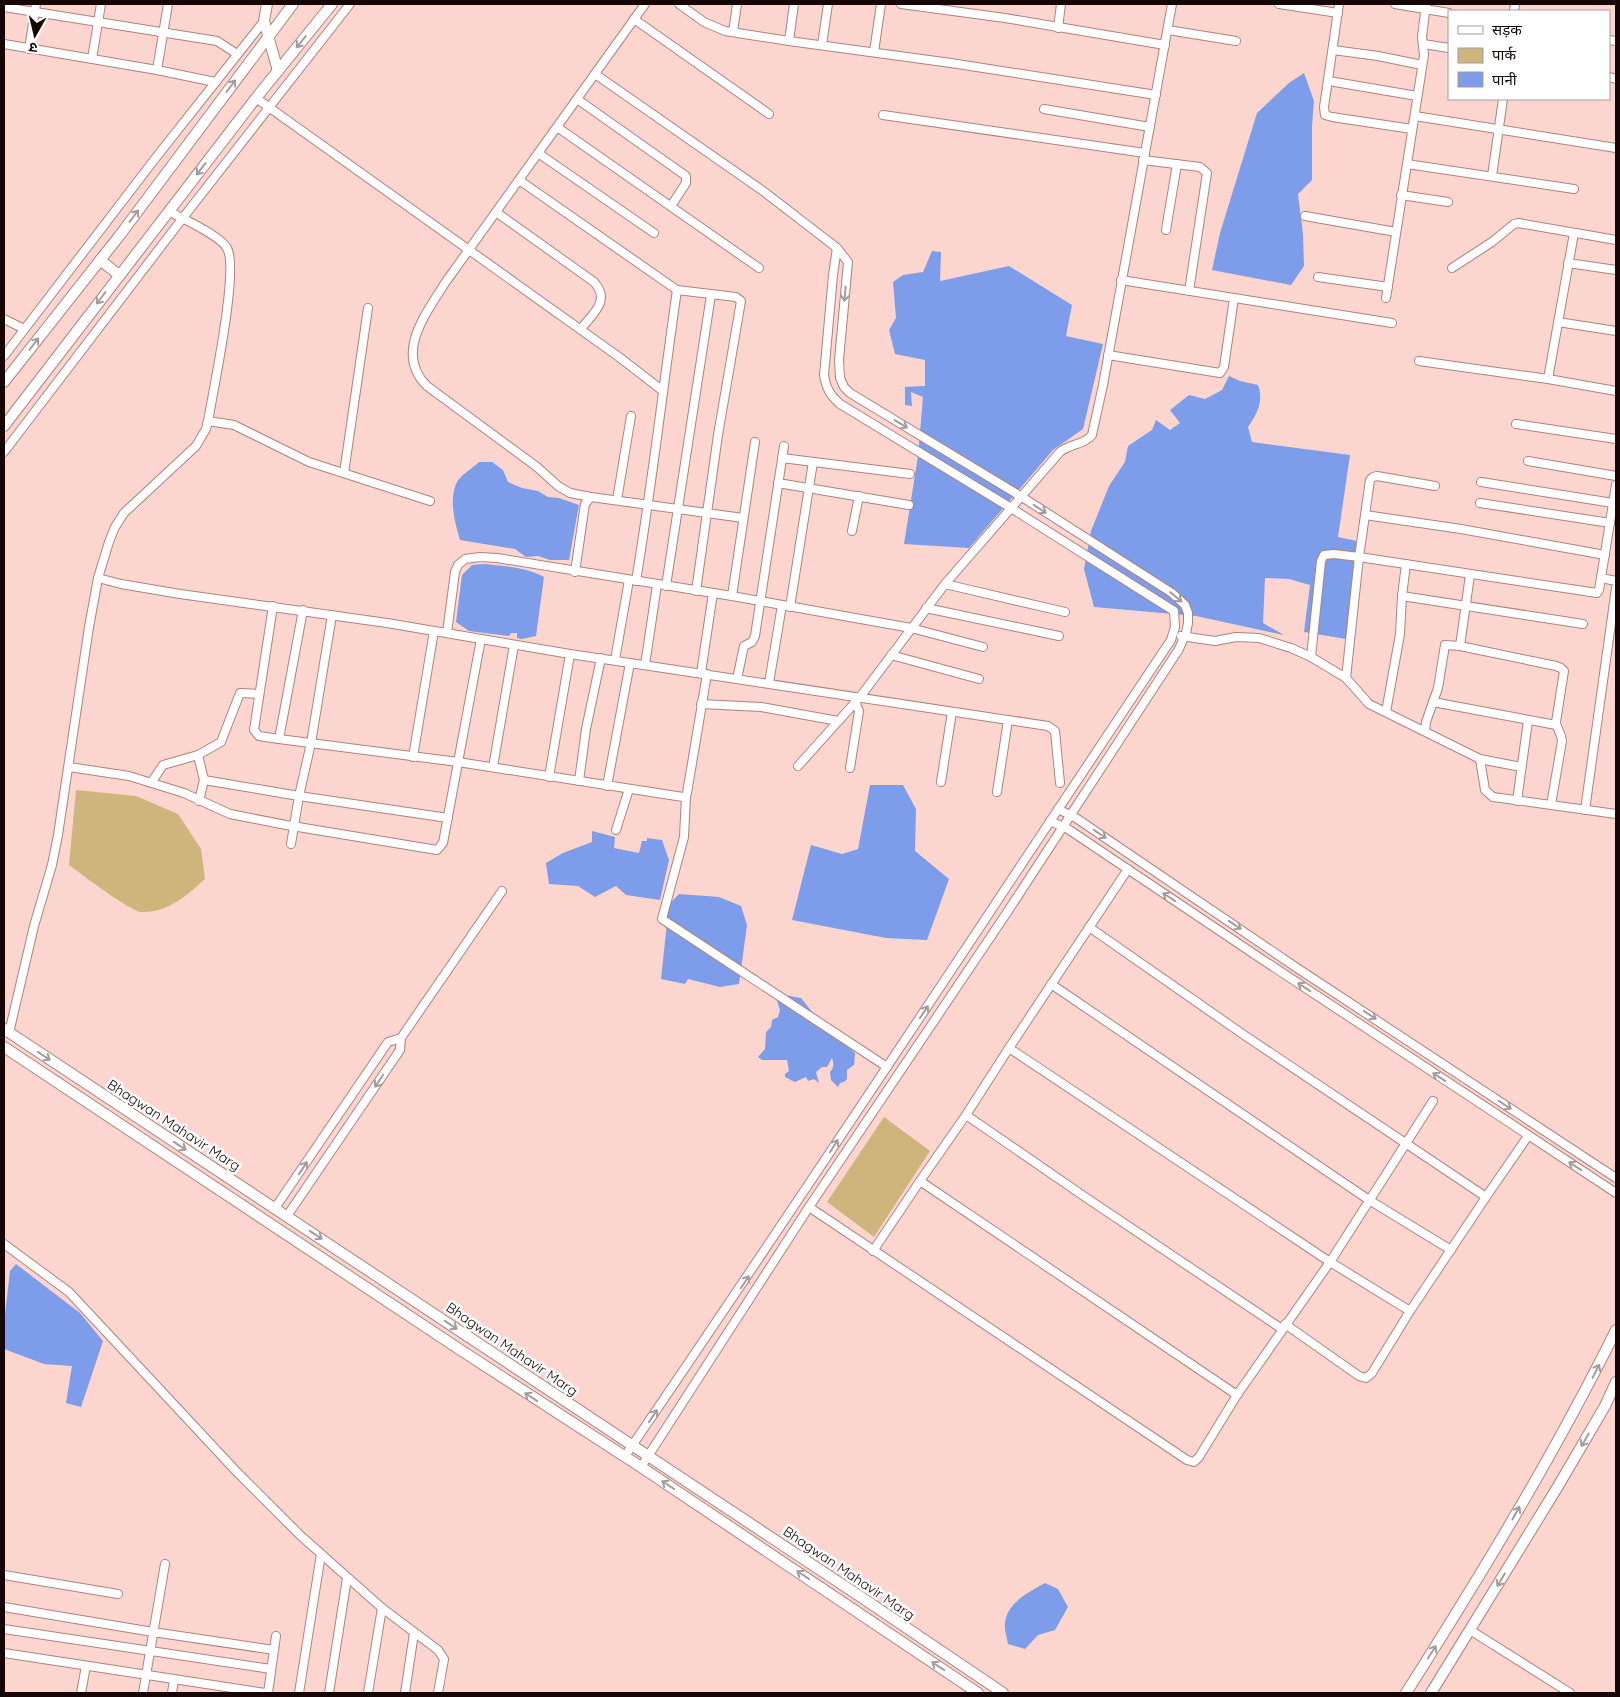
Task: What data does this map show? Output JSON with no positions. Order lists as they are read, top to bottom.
{
  "streets": {
    "main road": ["Bhagwan Mahavir Marg"]
  },
  "legend": ["सड़क", "पार्क", "पानी"],
  "north": "bottom"
}
